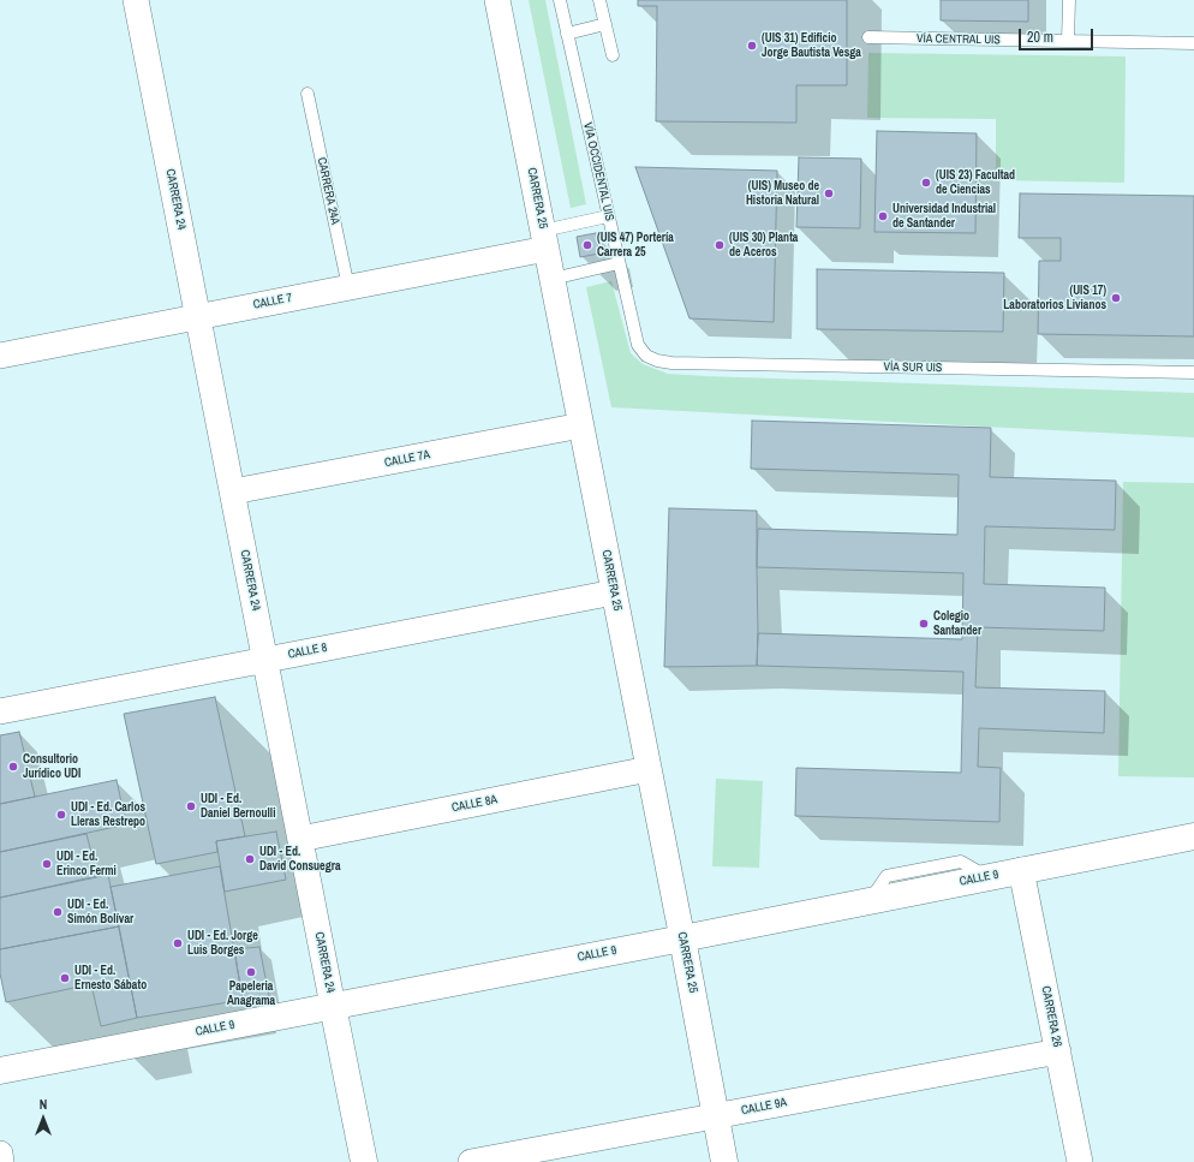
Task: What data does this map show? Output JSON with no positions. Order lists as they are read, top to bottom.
{
  "streets": {
    "street": [
      "CARRERA 25",
      "CARRERA 24",
      "CALLE 7",
      "CALLE 7A",
      "CALLE 8",
      "CALLE 8A",
      "CALLE 9",
      "CARRERA 26",
      "CALLE 9A"
    ],
    "lane": [
      "VÍA CENTRAL UIS",
      "VÍA OCCIDENTAL UIS",
      "CARRERA 24A",
      "VÍA SUR UIS"
    ]
  },
  "crossings": [
    ["VÍA OCCIDENTAL UIS", "VÍA SUR UIS"],
    ["CARRERA 24A", "CALLE 7"],
    ["CARRERA 25", "CALLE 7"],
    ["CARRERA 25", "CALLE 7A"],
    ["CARRERA 25", "CALLE 8"],
    ["CARRERA 25", "CALLE 8A"],
    ["CARRERA 25", "CALLE 9"],
    ["CARRERA 25", "CALLE 9A"],
    ["CARRERA 24", "CALLE 7"],
    ["CARRERA 24", "CALLE 7A"],
    ["CARRERA 24", "CALLE 8"],
    ["CARRERA 24", "CALLE 8A"],
    ["CARRERA 24", "CALLE 9"],
    ["CALLE 9", "CARRERA 26"],
    ["CARRERA 26", "CALLE 9A"]
  ],
  "places": [
    "(UIS 31) Edificio Jorge Bautista Vesga",
    "(UIS 23) Facultad de Ciencias",
    "(UIS) Museo de Historia Natural",
    "Universidad Industrial de Santander",
    "(UIS 47) Portería Carrera 25",
    "(UIS 30) Planta de Aceros",
    "(UIS 17) Laboratorios Livianos",
    "Colegio Santander",
    "Consultorio Jurídico UDI",
    "UDI - Ed. Daniel Bernoulli",
    "UDI - Ed. Carlos Lleras Restrepo",
    "UDI - Ed. David Consuegra",
    "UDI - Ed. Erinco Fermi",
    "UDI - Ed. Simón Bolívar",
    "UDI - Ed. Jorge Luis Borges",
    "Papeleria Anagrama",
    "UDI - Ed. Ernesto Sábato"
  ],
  "scale_bar": "20 m",
  "north": "top"
}
